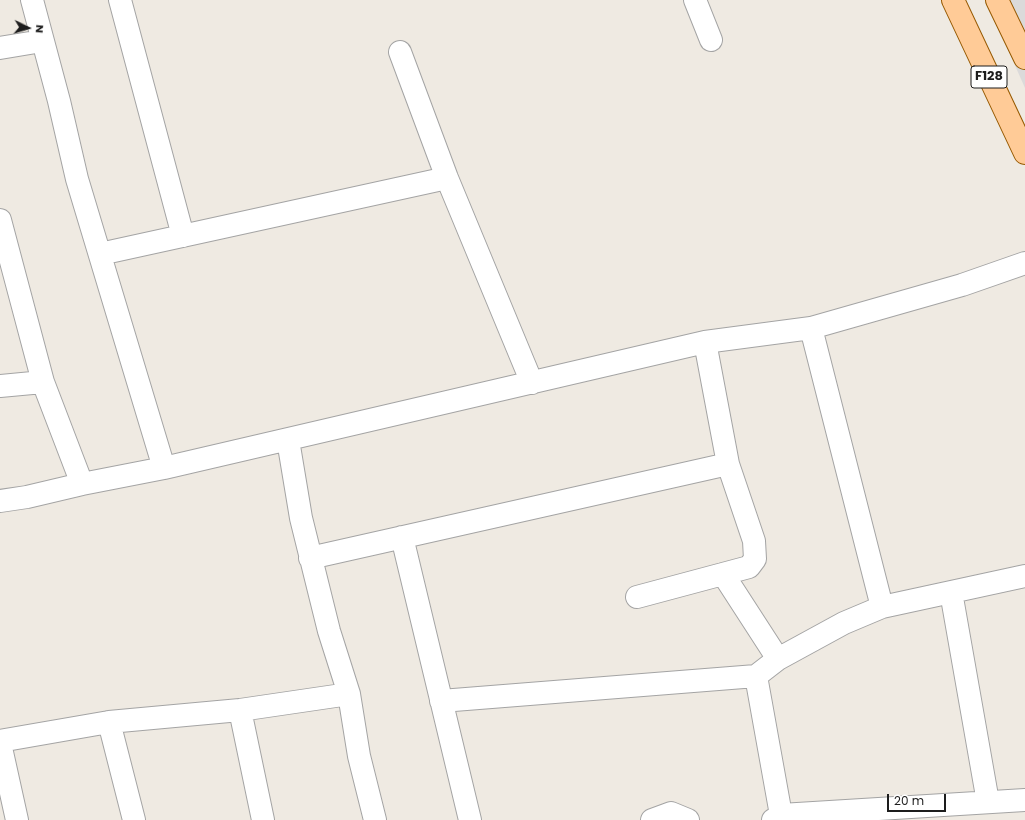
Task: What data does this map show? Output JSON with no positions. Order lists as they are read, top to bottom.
{
  "streets": {
    "main road": ["F128"]
  },
  "scale_bar": "20 m",
  "north": "right"
}
